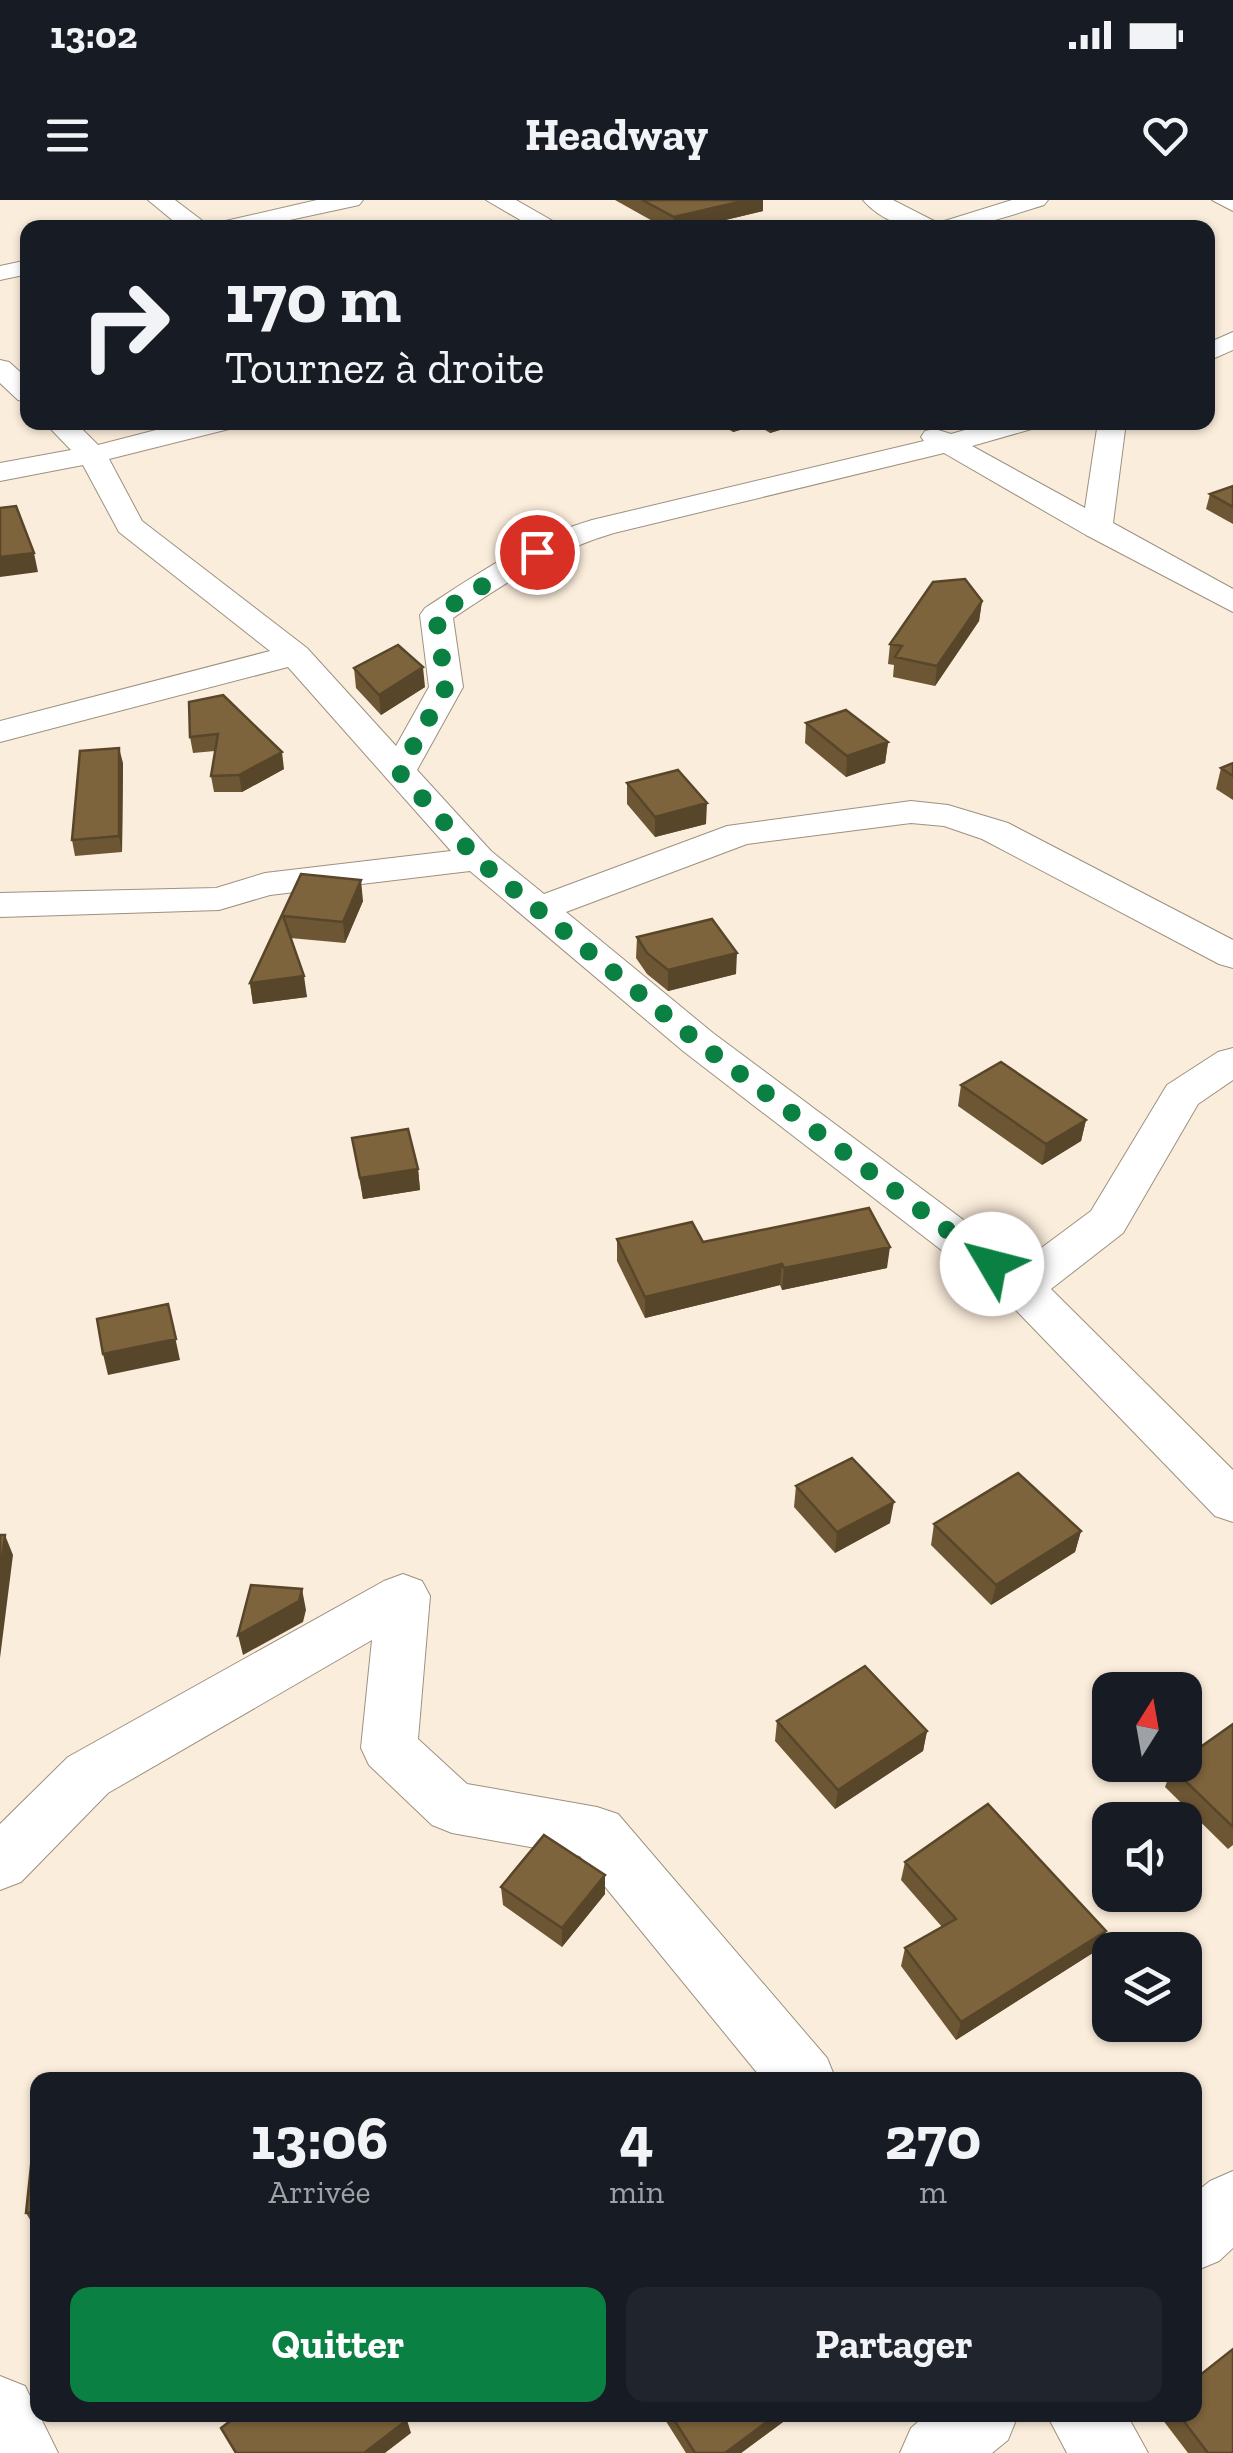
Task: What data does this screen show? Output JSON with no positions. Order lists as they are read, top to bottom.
{
  "north": "top",
  "page": {
    "status": "13:02",
    "header": "Headway",
    "turn": ["170 m", "Tournez à droite"],
    "eta": [
      "13:06",
      "Arrivée",
      "4",
      "min",
      "270",
      "m"
    ],
    "buttons": ["Quitter", "Partager"]
  }
}
